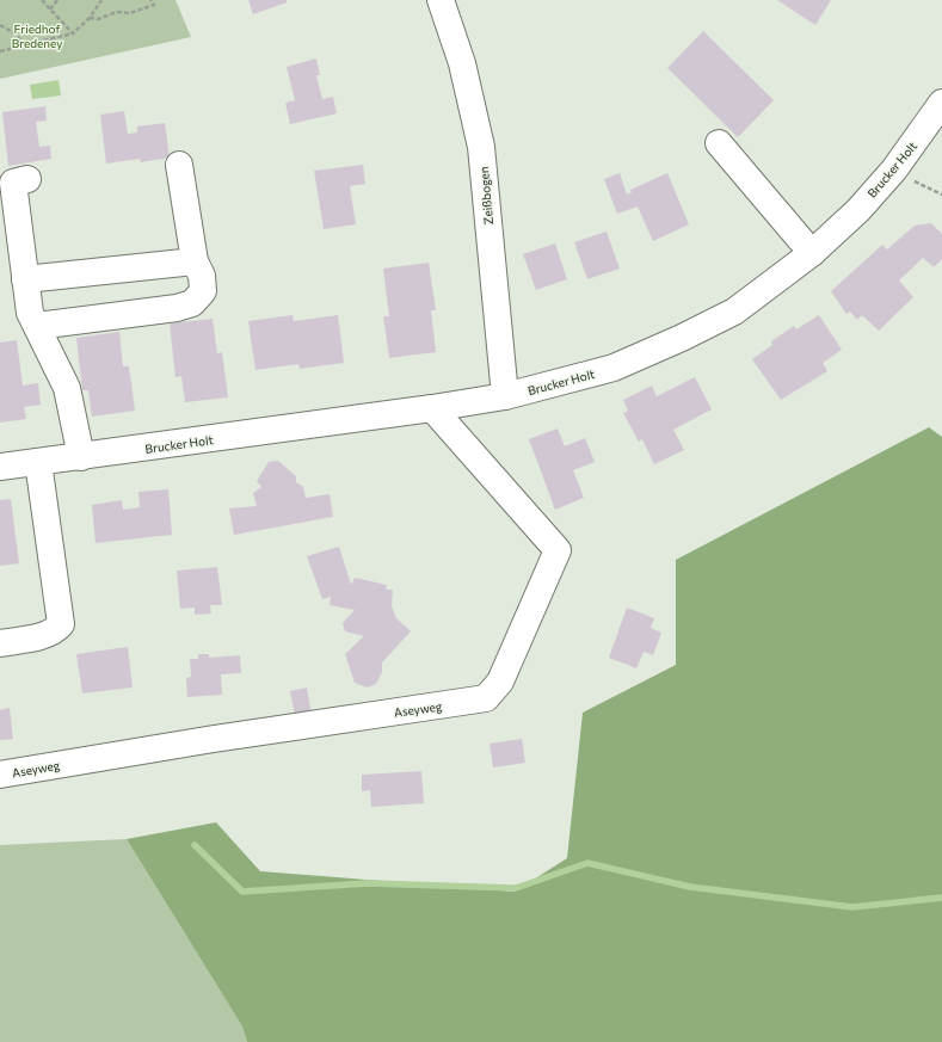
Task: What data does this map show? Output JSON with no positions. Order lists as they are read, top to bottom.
{
  "streets": {
    "street": ["Brucker Holt", "Zeißbogen", "Aseyweg"]
  },
  "crossings": [
    ["Brucker Holt", "Zeißbogen"],
    ["Brucker Holt", "Aseyweg"]
  ],
  "parks": ["Friedhof Bredeney"]
}
